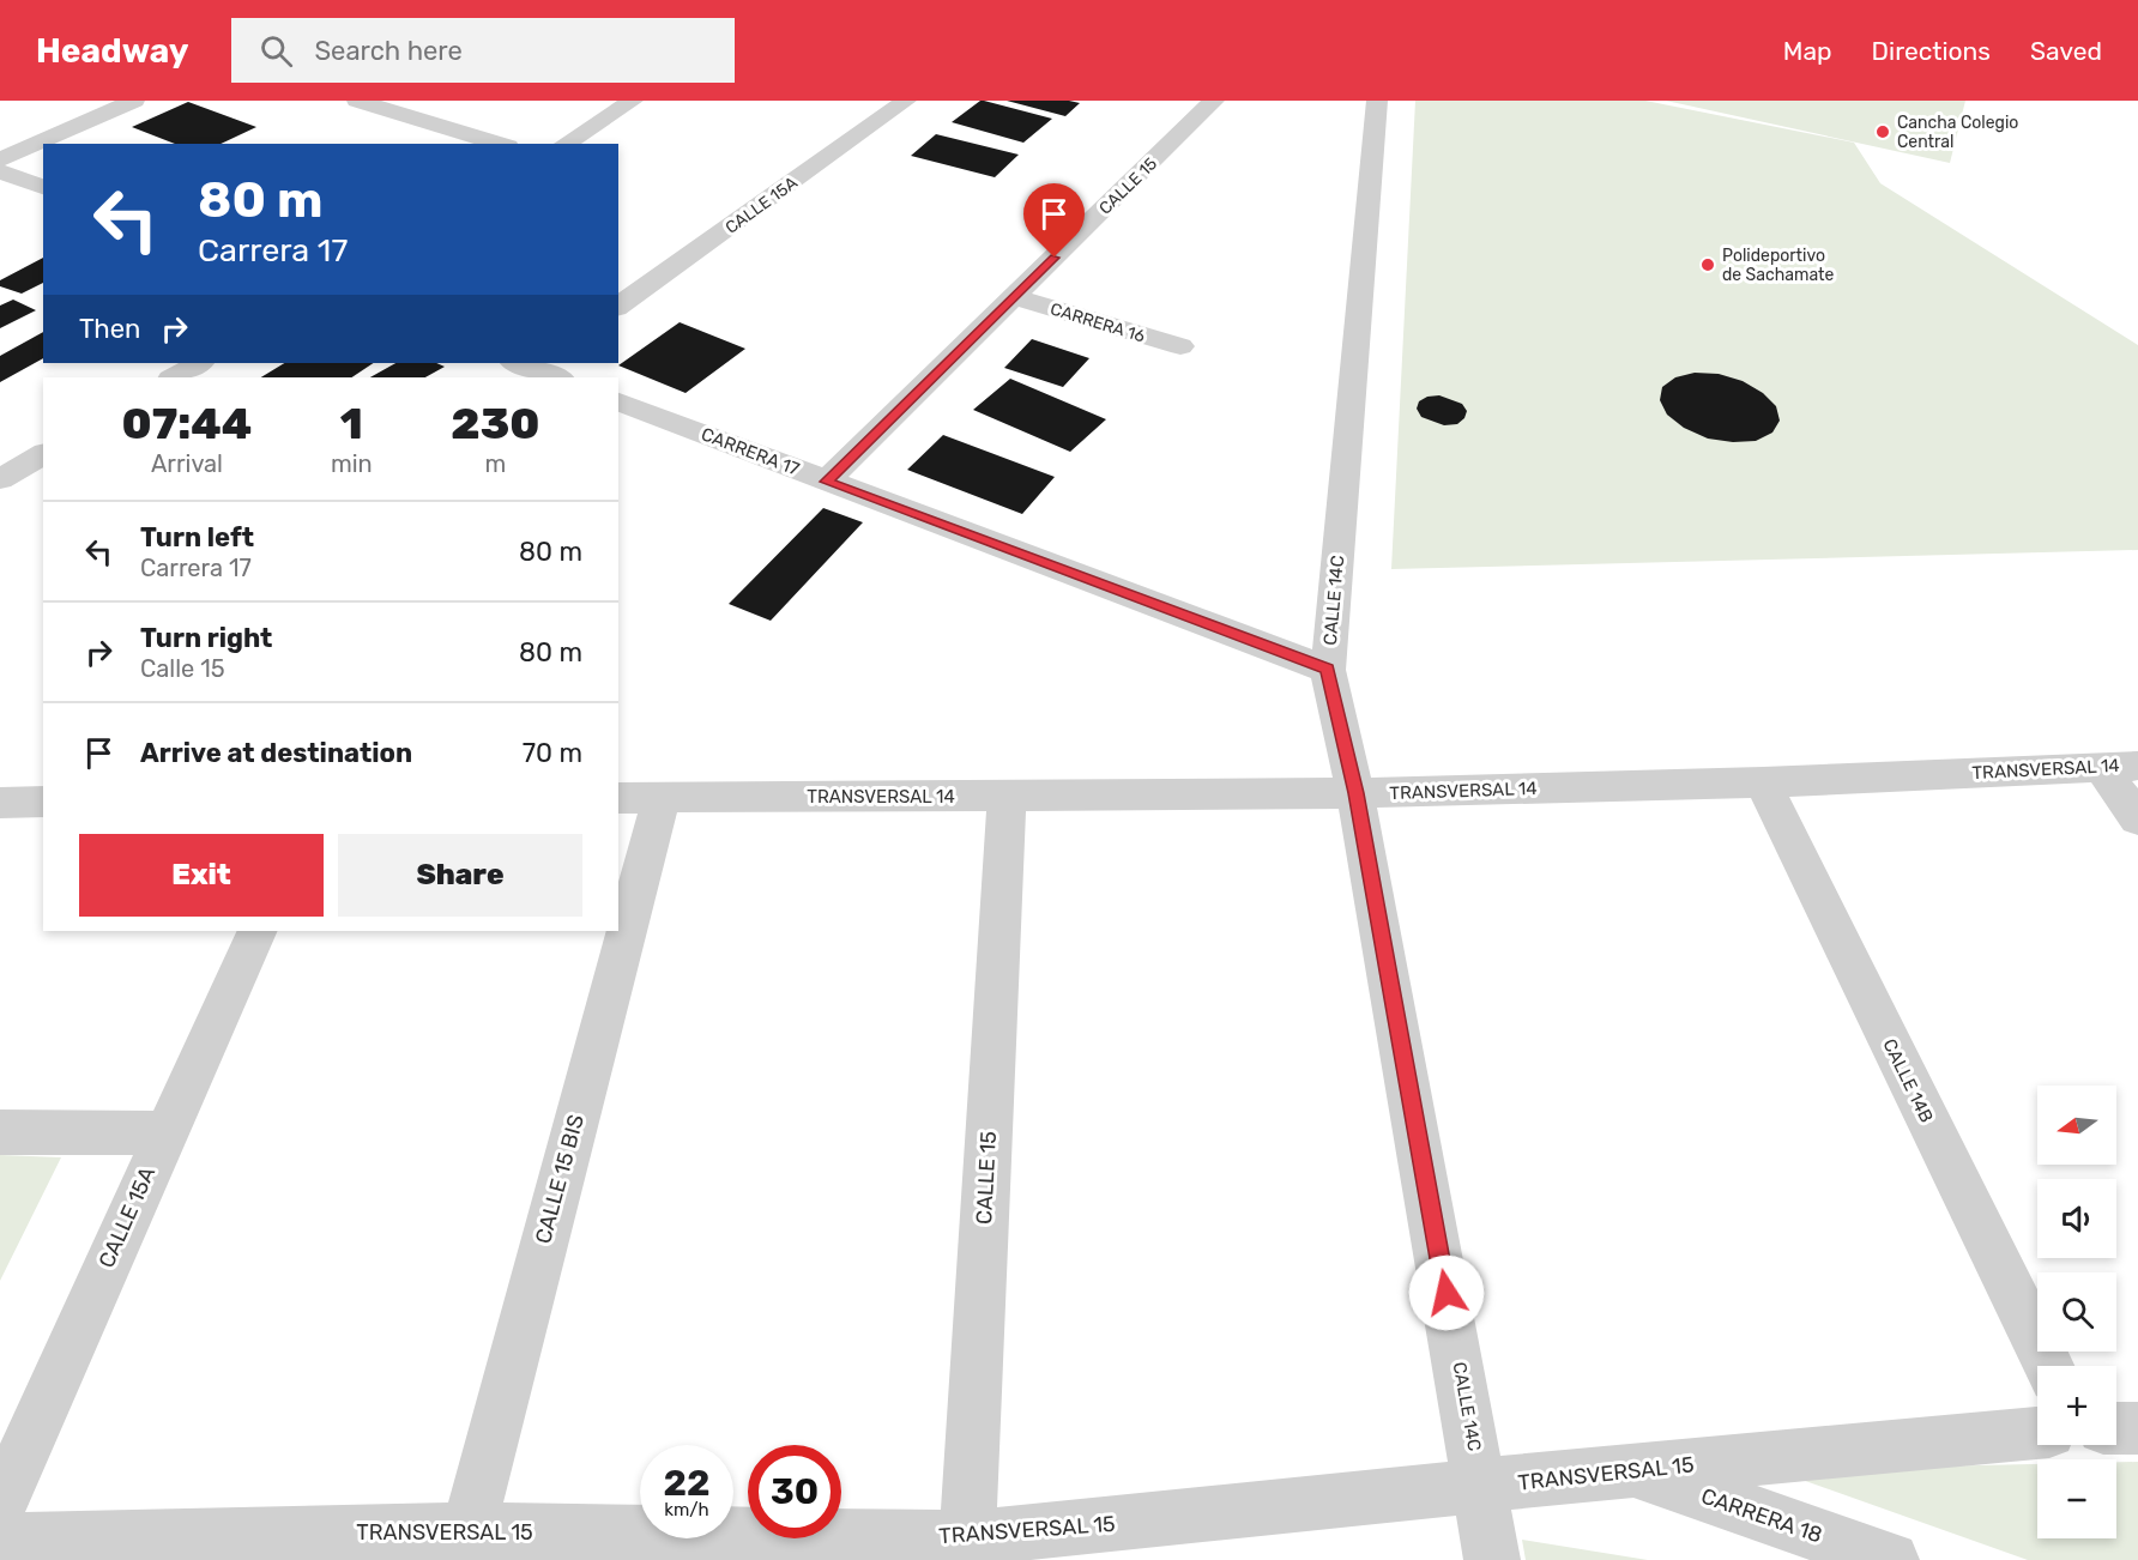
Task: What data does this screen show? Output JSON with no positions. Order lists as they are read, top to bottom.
{
  "streets": {
    "street": [
      "CALLE 15",
      "CALLE 15A",
      "CARRERA 16",
      "CARRERA 17",
      "CALLE 14C",
      "TRANSVERSAL 14",
      "CALLE 14B",
      "CALLE 15 BIS",
      "TRANSVERSAL 15",
      "CARRERA 18"
    ]
  },
  "crossings": [
    ["CALLE 15", "CARRERA 16"],
    ["CALLE 15", "CARRERA 17"],
    ["CALLE 15", "TRANSVERSAL 14"],
    ["CALLE 15", "TRANSVERSAL 15"],
    ["CARRERA 17", "CALLE 14C"],
    ["CALLE 14C", "TRANSVERSAL 14"],
    ["CALLE 14C", "TRANSVERSAL 15"],
    ["TRANSVERSAL 14", "CALLE 14B"],
    ["TRANSVERSAL 14", "CALLE 15 BIS"],
    ["CALLE 15 BIS", "TRANSVERSAL 15"],
    ["TRANSVERSAL 15", "CARRERA 18"]
  ],
  "places": ["Cancha Colegio Central", "Polideportivo de Sachamate"],
  "north": "left",
  "page": {
    "header": "Headway",
    "search": "Search here",
    "nav": ["Map", "Directions", "Saved"],
    "turn": ["80 m", "Carrera 17"],
    "then": "Then",
    "eta": [
      "07:44",
      "Arrival",
      "1",
      "min",
      "230",
      "m"
    ],
    "list": [
      {
        "name": "Turn left",
        "note": "Carrera 17",
        "value": "80 m"
      },
      {
        "name": "Turn right",
        "note": "Calle 15",
        "value": "80 m"
      },
      {
        "name": "Arrive at destination",
        "value": "70 m"
      }
    ],
    "buttons": ["Exit", "Share"],
    "map_buttons": ["+", "−"],
    "speed": "22 km/h",
    "limit": "30"
  }
}
